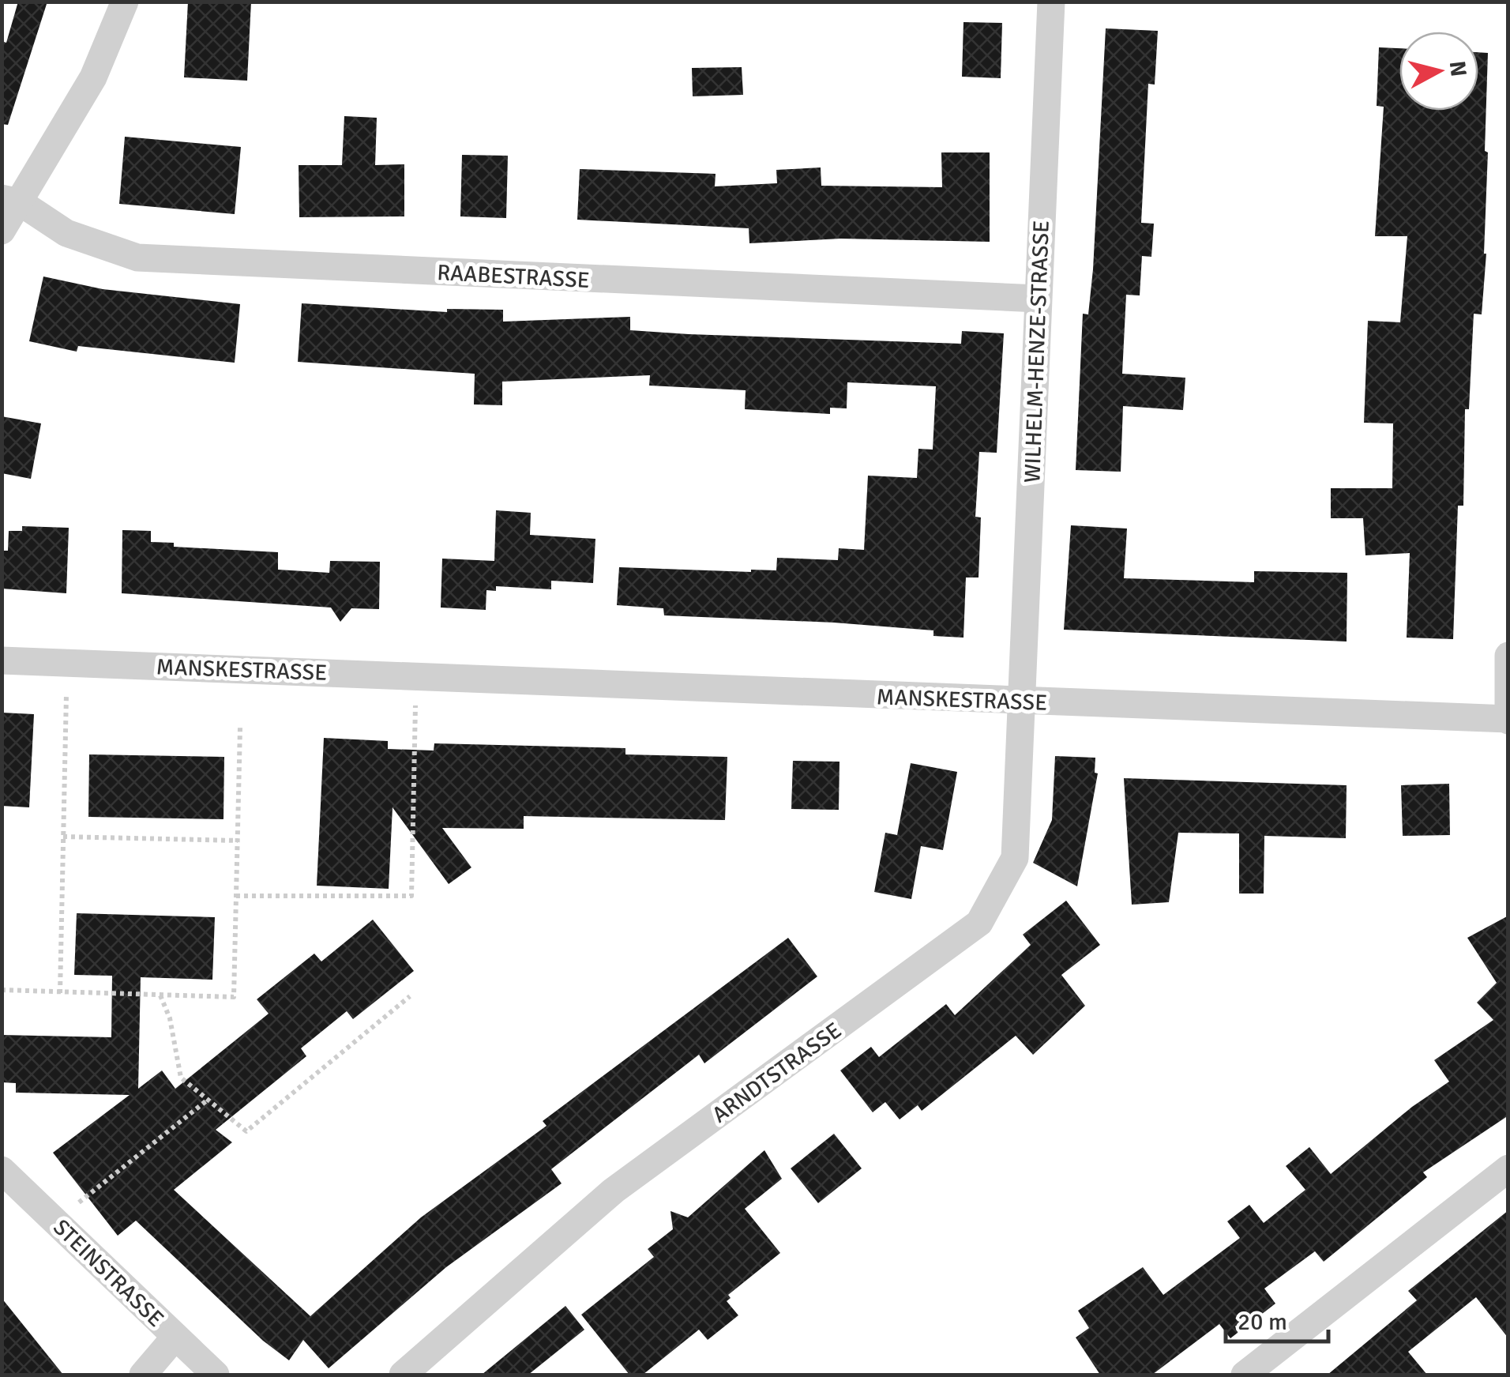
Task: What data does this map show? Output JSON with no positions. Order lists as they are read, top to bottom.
{
  "streets": {
    "street": [
      "RAABESTRASSE",
      "WILHELM-HENZE-STRASSE",
      "MANSKESTRASSE",
      "ARNDTSTRASSE",
      "STEINSTRASSE"
    ]
  },
  "crossings": [
    ["RAABESTRASSE", "WILHELM-HENZE-STRASSE"],
    ["WILHELM-HENZE-STRASSE", "MANSKESTRASSE"],
    ["WILHELM-HENZE-STRASSE", "ARNDTSTRASSE"],
    ["MANSKESTRASSE", "ARNDTSTRASSE"]
  ],
  "scale_bar": "20 m",
  "north": "right"
}
